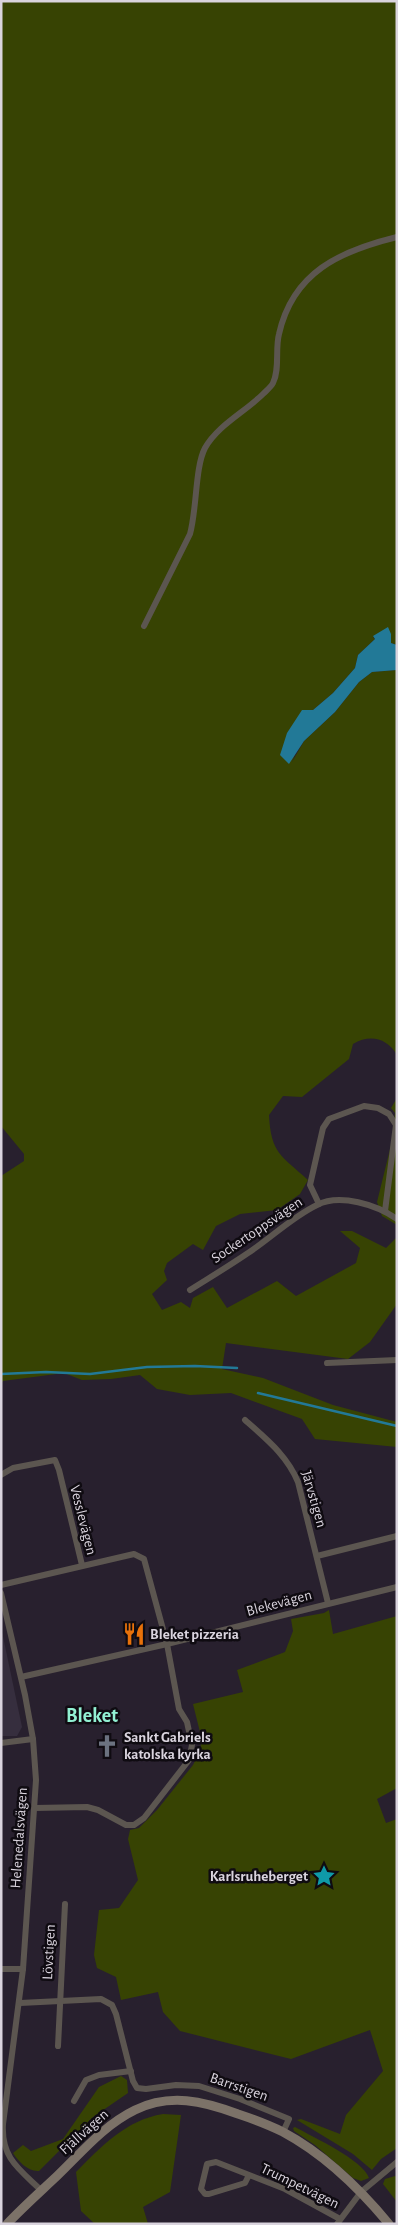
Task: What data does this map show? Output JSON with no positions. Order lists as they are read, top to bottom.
{
  "streets": {
    "street": [
      "Sockertoppsvägen",
      "Järvstigen",
      "Vesslevägen",
      "Blekevägen",
      "Helenedalsvägen",
      "Lövstigen",
      "Barrstigen",
      "Fjällvägen",
      "Trumpetvägen"
    ]
  },
  "crossings": [
    ["Järvstigen", "Blekevägen"],
    ["Vesslevägen", "Blekevägen"],
    ["Blekevägen", "Helenedalsvägen"],
    ["Helenedalsvägen", "Barrstigen"],
    ["Helenedalsvägen", "Fjällvägen"],
    ["Lövstigen", "Barrstigen"],
    ["Barrstigen", "Fjällvägen"]
  ],
  "districts": ["Bleket"],
  "places": {
    "restaurant": ["Bleket pizzeria"],
    "church": ["Sankt Gabriels katolska kyrka"],
    "place": ["Karlsruheberget"]
  }
}
